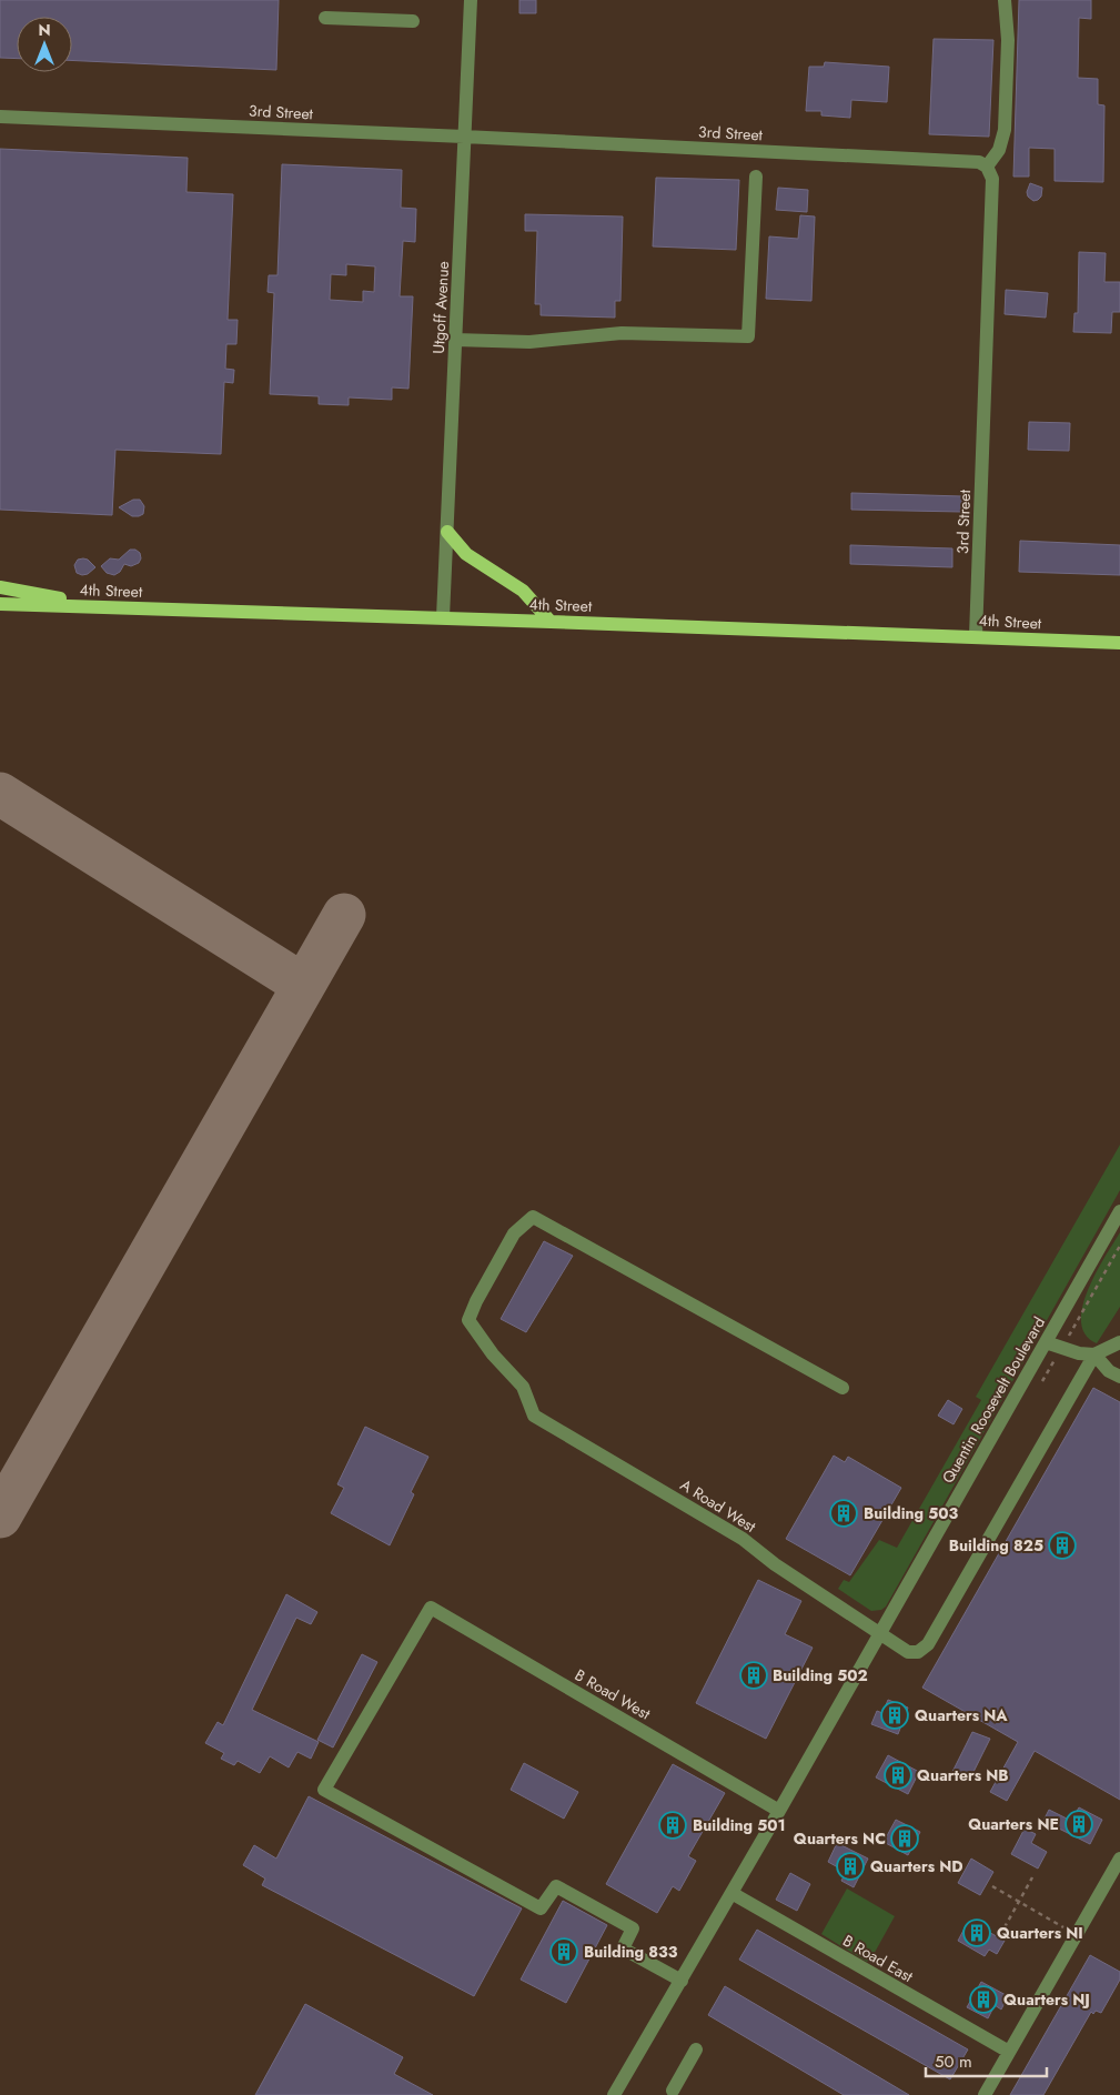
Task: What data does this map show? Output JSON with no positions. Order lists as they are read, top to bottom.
{
  "streets": {
    "main road": ["4th Street"],
    "street": [
      "3rd Street",
      "Utgoff Avenue",
      "Quentin Roosevelt Boulevard",
      "A Road West",
      "B Road West",
      "B Road East"
    ]
  },
  "crossings": [
    ["3rd Street", "Utgoff Avenue"],
    ["3rd Street", "4th Street"],
    ["Utgoff Avenue", "4th Street"],
    ["Quentin Roosevelt Boulevard", "A Road West"],
    ["Quentin Roosevelt Boulevard", "B Road West"],
    ["Quentin Roosevelt Boulevard", "B Road East"]
  ],
  "places": {
    "building": [
      "Building 503",
      "Building 825",
      "Building 502",
      "Quarters NA",
      "Quarters NB",
      "Quarters NE",
      "Building 501",
      "Quarters NC",
      "Quarters ND",
      "Quarters NI",
      "Building 833",
      "Quarters NJ"
    ]
  },
  "scale_bar": "50 m",
  "north": "top"
}
